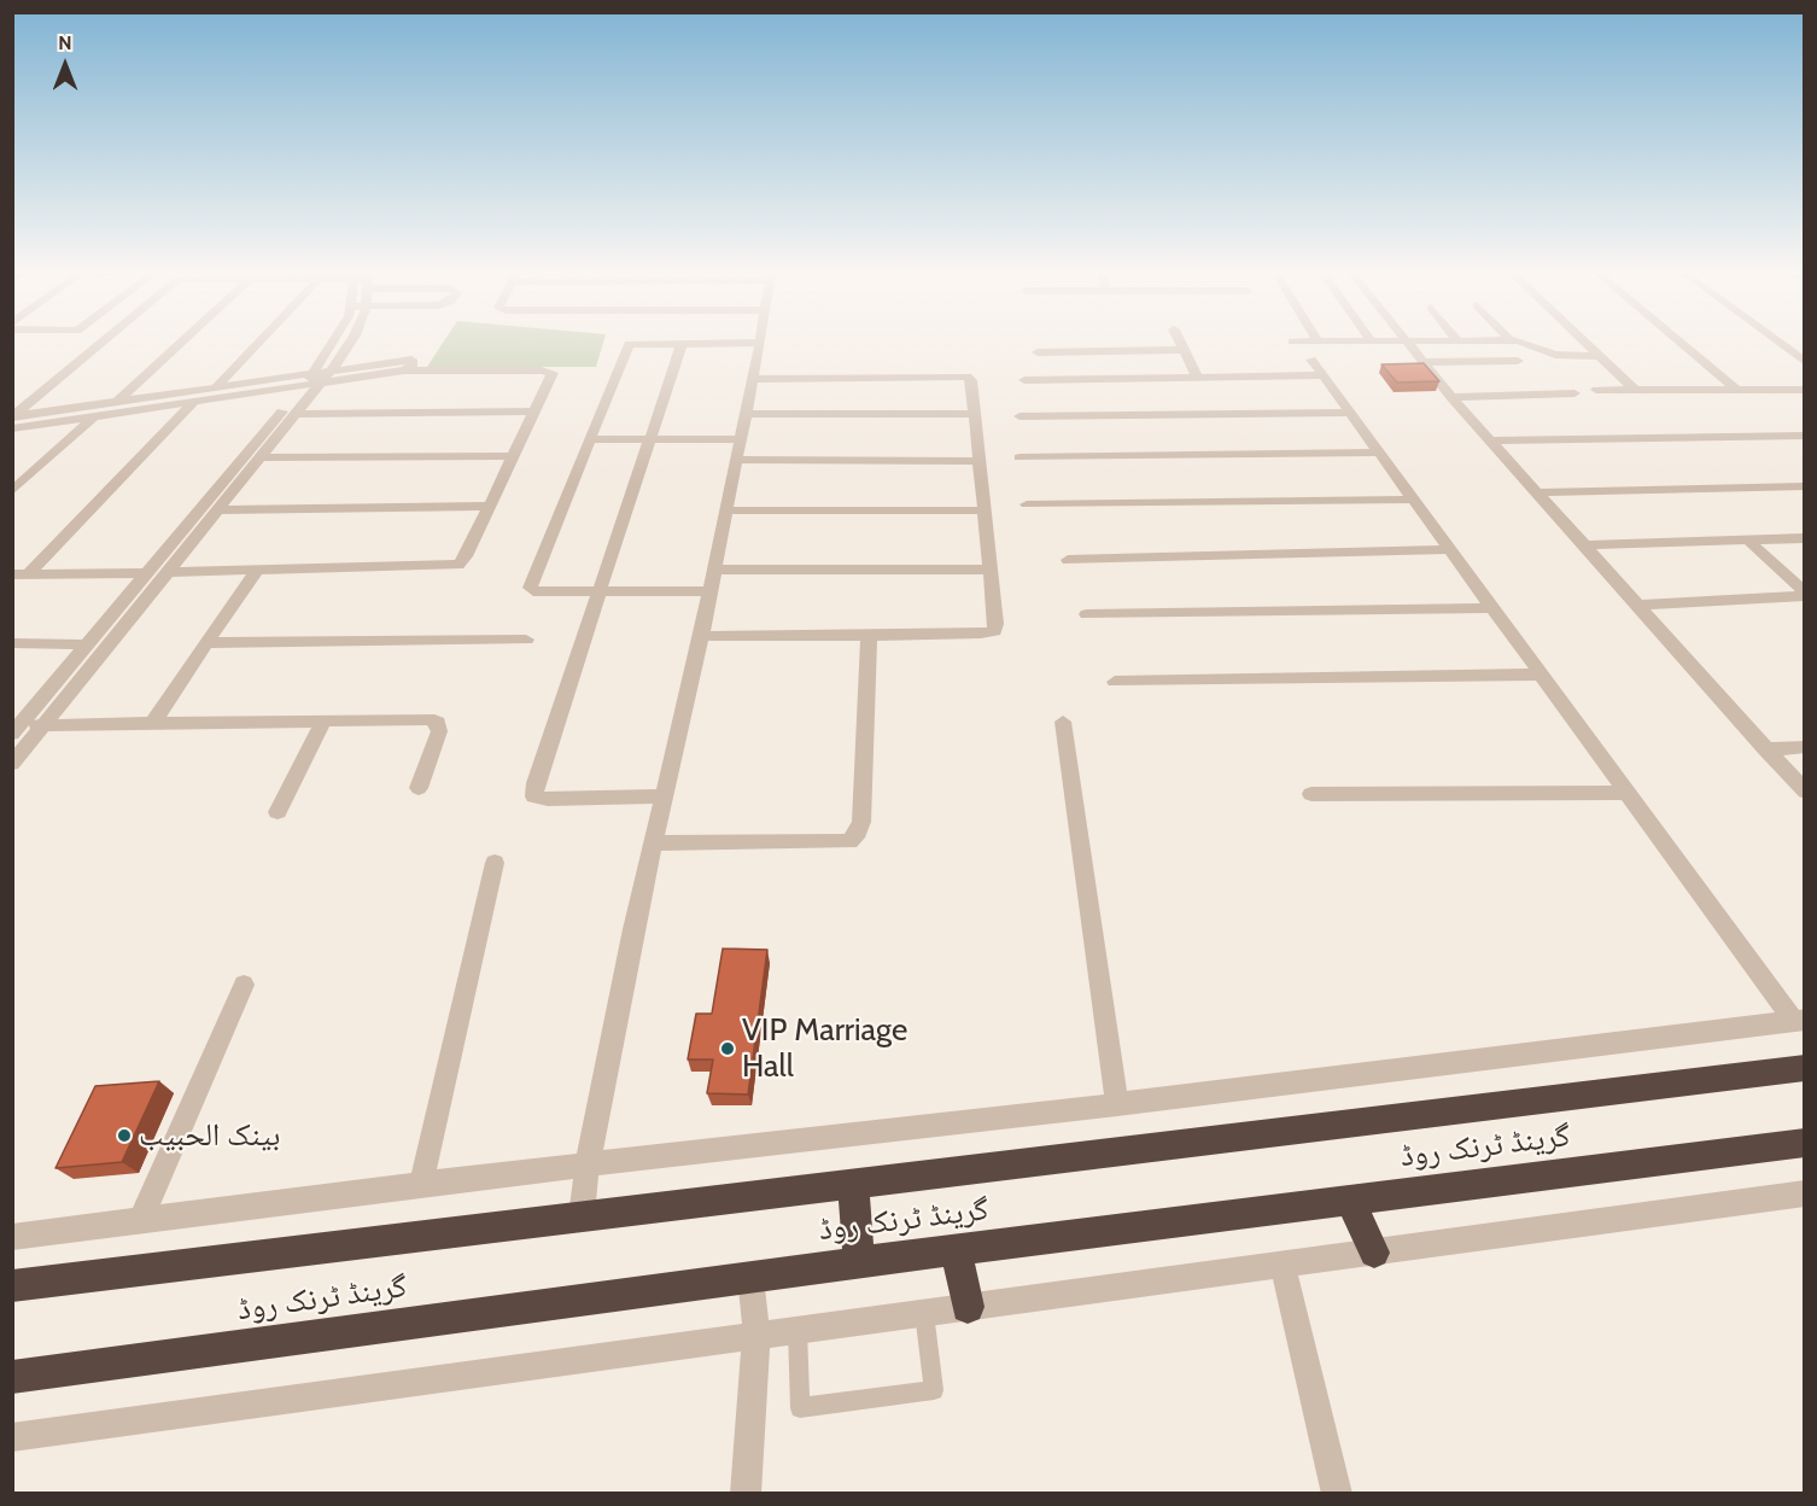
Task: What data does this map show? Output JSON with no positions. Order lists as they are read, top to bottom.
{
  "streets": {
    "highway": ["گرینڈ ٹرنک روڈ"]
  },
  "places": ["VIP Marriage Hall", "بينک الحبيب"],
  "north": "top"
}
